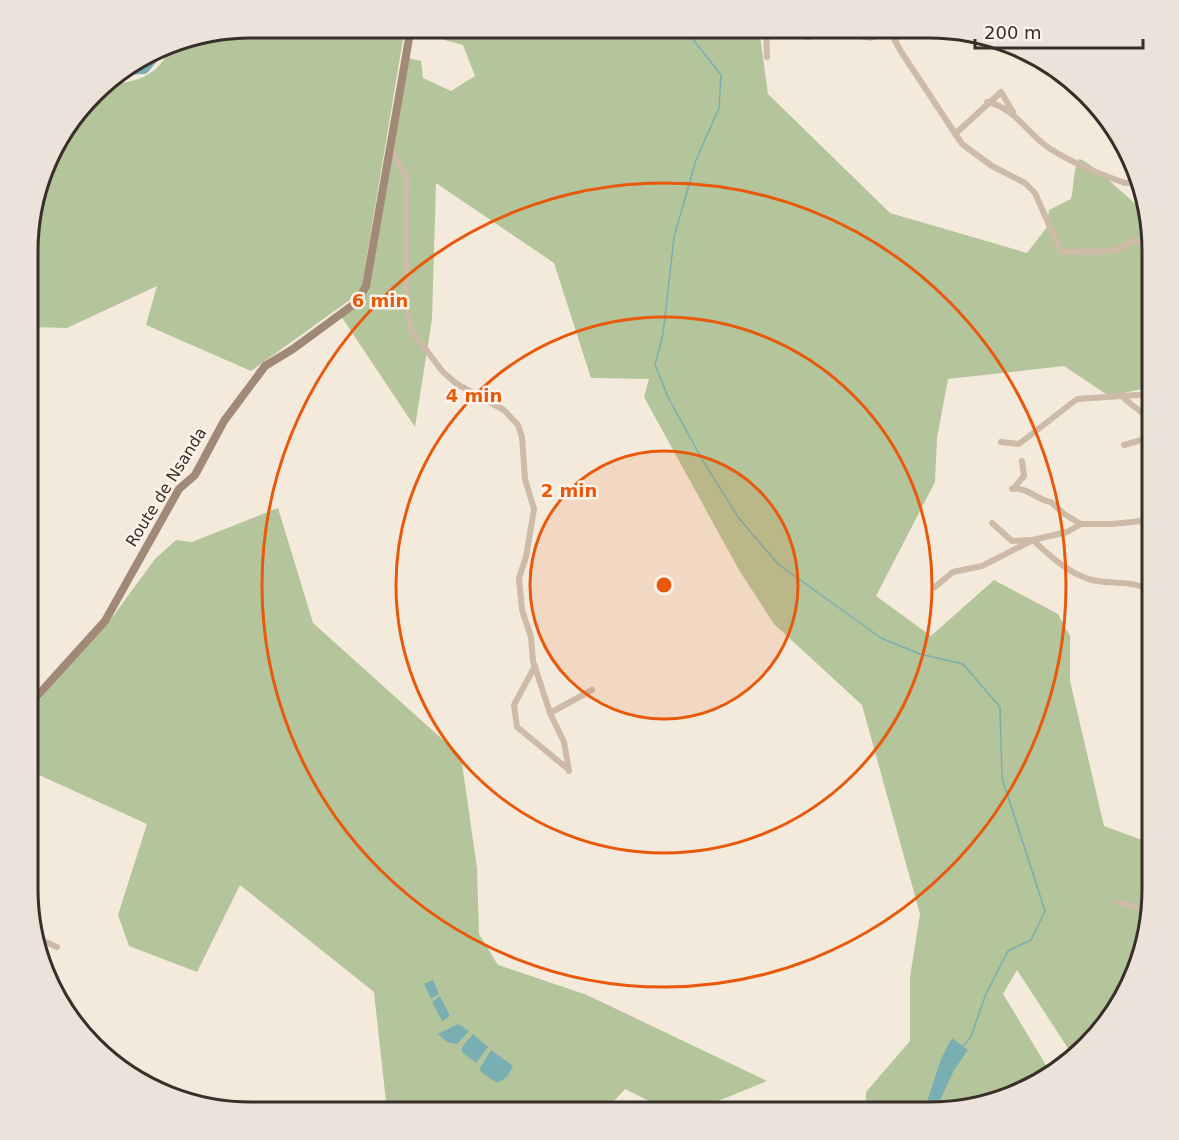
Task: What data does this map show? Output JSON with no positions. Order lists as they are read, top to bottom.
{
  "streets": {
    "street": ["Route de Nsanda"]
  },
  "scale_bar": "200 m",
  "rings": ["6 min", "4 min", "2 min"]
}
